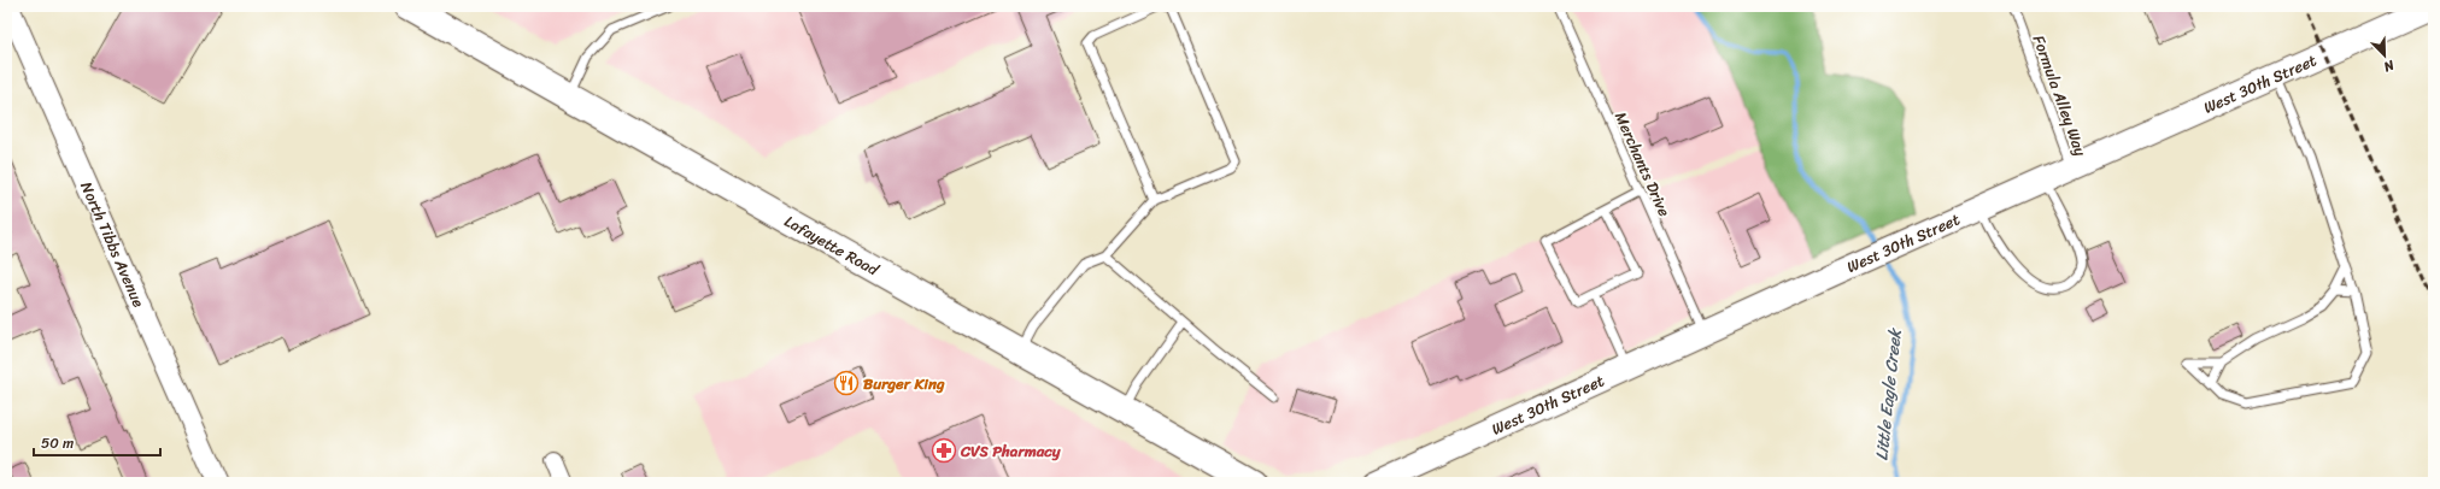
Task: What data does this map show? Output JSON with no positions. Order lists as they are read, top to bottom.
{
  "streets": {
    "main road": ["West 30th Street", "Lafayette Road"],
    "street": ["North Tibbs Avenue"],
    "lane": ["Formula Alley Way", "Merchants Drive"]
  },
  "crossings": [
    ["West 30th Street", "Formula Alley Way"],
    ["West 30th Street", "Merchants Drive"]
  ],
  "water": ["Little Eagle Creek"],
  "places": {
    "restaurant": ["Burger King"],
    "pharmacy": ["CVS Pharmacy"]
  },
  "scale_bar": "50 m",
  "north": "bottom right"
}
